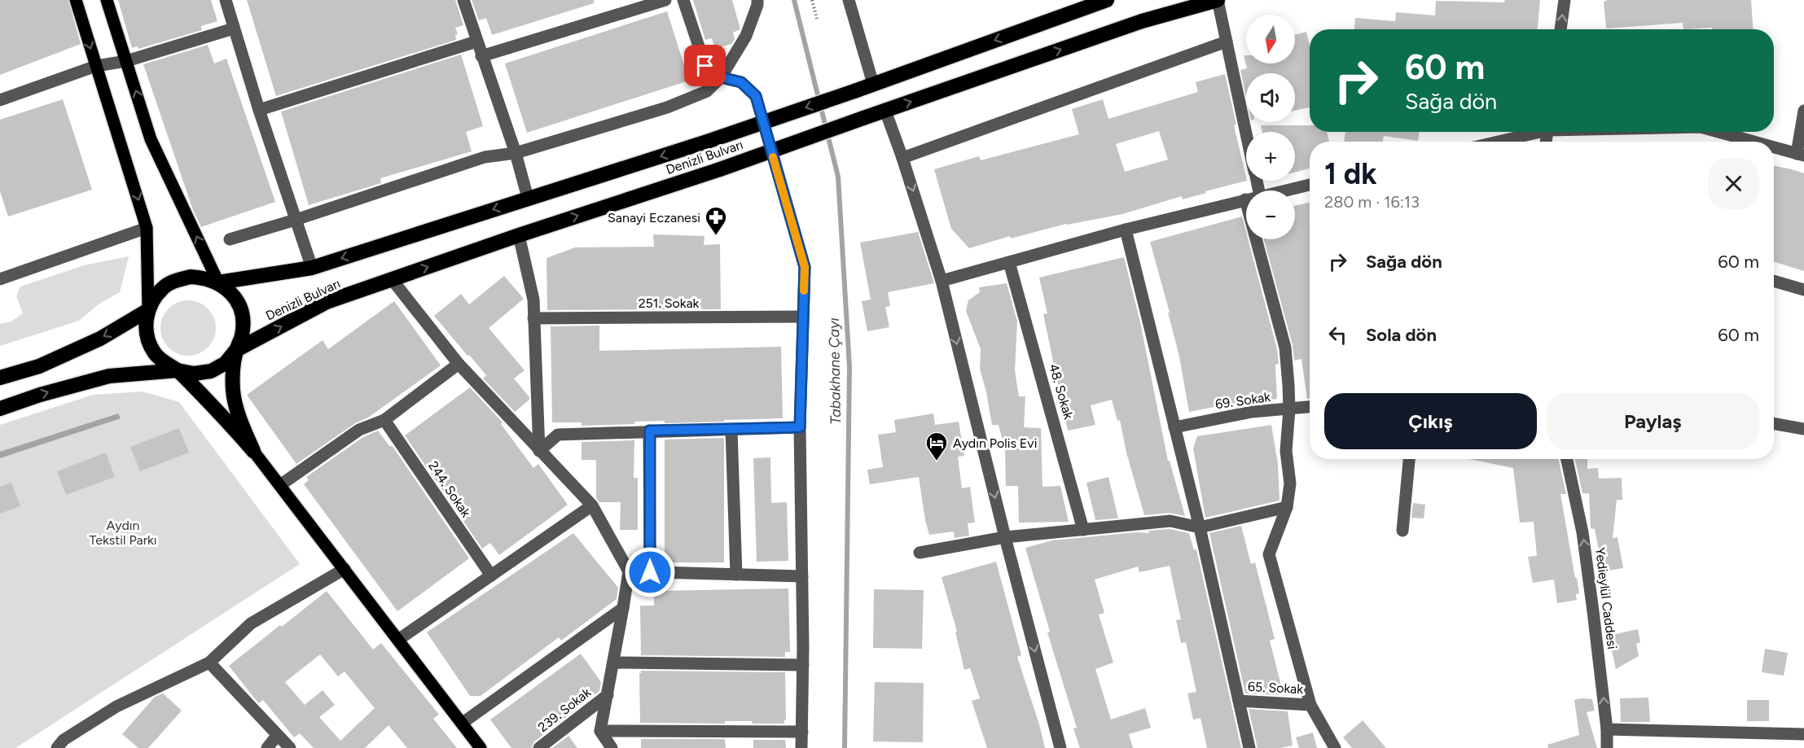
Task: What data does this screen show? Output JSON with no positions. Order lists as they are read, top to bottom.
{
  "streets": {
    "highway": ["Denizli Bulvarı"],
    "street": [
      "251. Sokak",
      "48. Sokak",
      "69. Sokak",
      "244. Sokak",
      "Yedieylül Caddesi",
      "65. Sokak",
      "239. Sokak"
    ]
  },
  "one_way": ["Yedieylül Caddesi"],
  "water": ["Tabakhane Çayı"],
  "parks": ["Aydın Tekstil Parkı"],
  "places": {
    "pharmacy": ["Sanayi Eczanesi"],
    "hotel": ["Aydın Polis Evi"]
  },
  "north": "bottom",
  "page": {
    "map_buttons": ["+", "−"],
    "turn": ["60 m", "Sağa dön"],
    "heading": ["1 dk", "280 m · 16:13"],
    "list": [
      {
        "name": "Sağa dön",
        "value": "60 m"
      },
      {
        "name": "Sola dön",
        "value": "60 m"
      }
    ],
    "buttons": ["Çıkış", "Paylaş"]
  }
}
